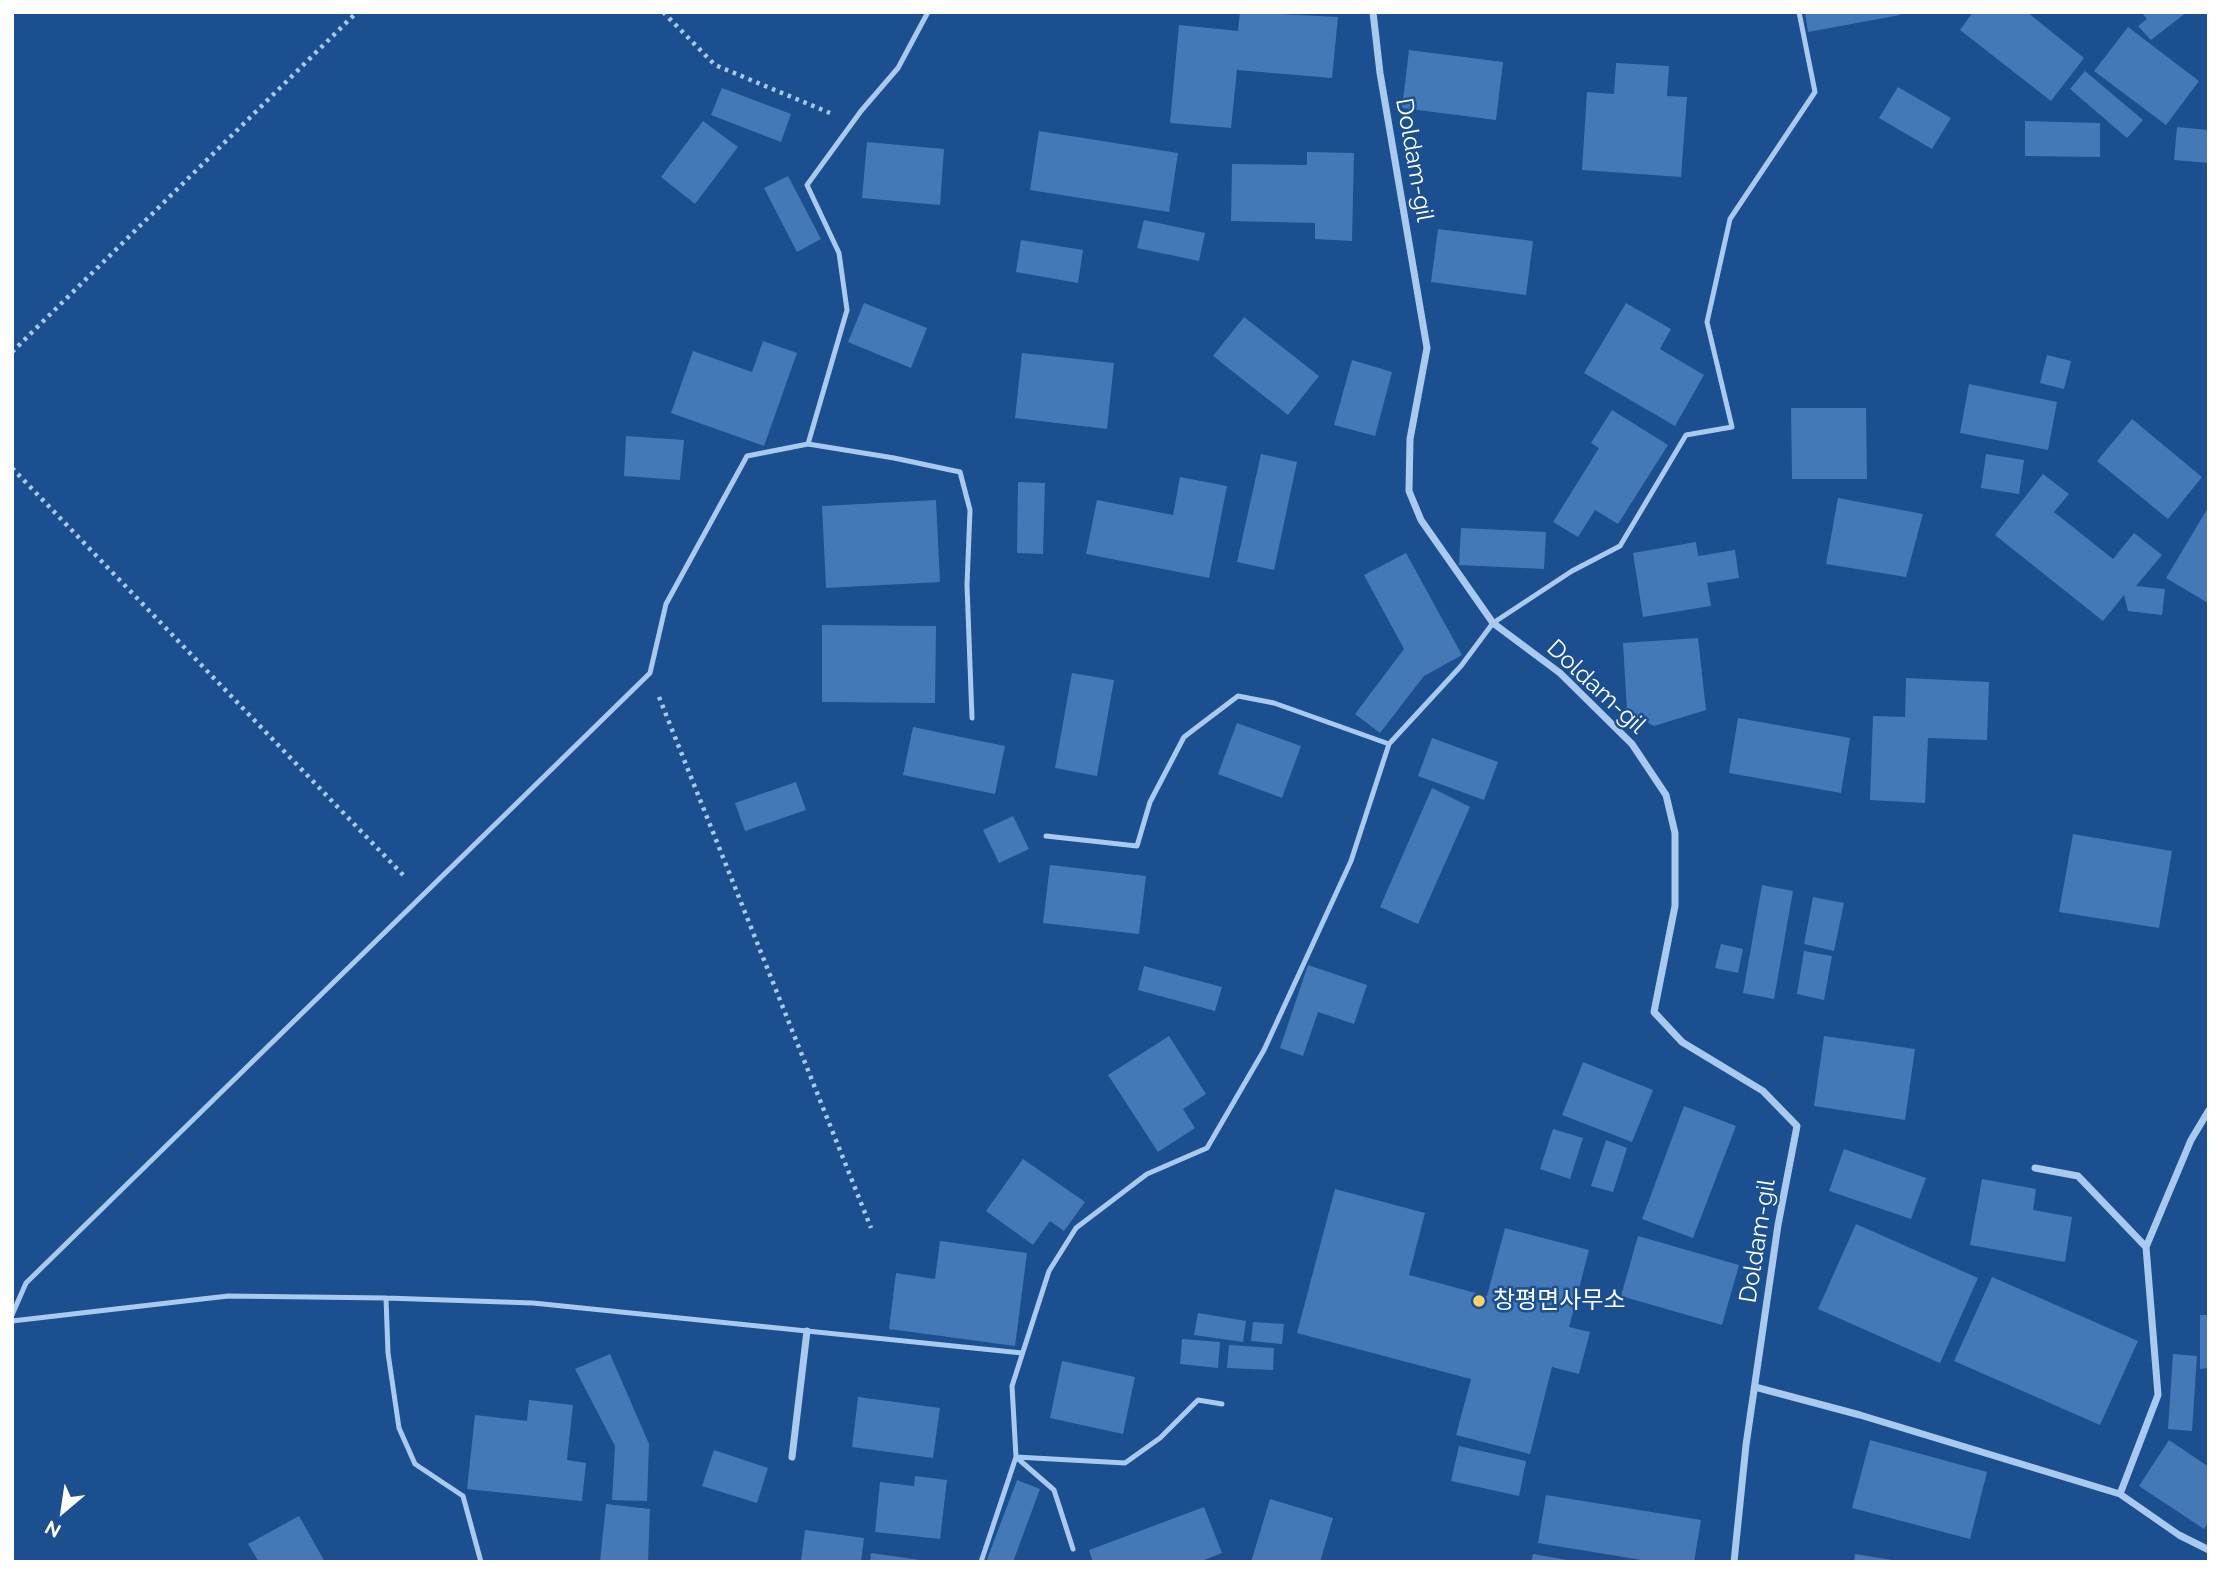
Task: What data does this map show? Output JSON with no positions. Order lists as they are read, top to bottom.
{
  "streets": {
    "street": ["Doldam-gil"]
  },
  "places": ["창평면사무소"],
  "north": "bottom left"
}
